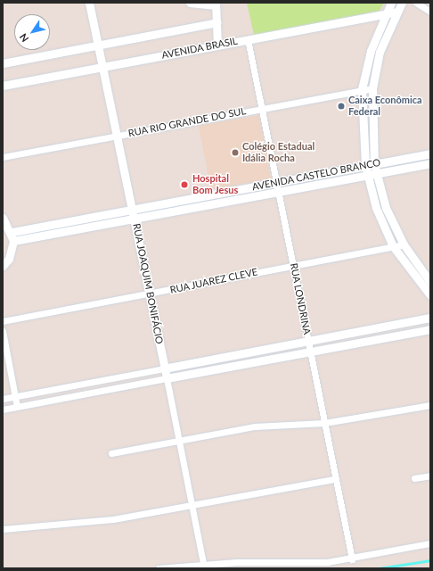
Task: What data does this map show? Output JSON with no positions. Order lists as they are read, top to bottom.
{
  "streets": {
    "street": [
      "AVENIDA BRASIL",
      "RUA RIO GRANDE DO SUL",
      "AVENIDA CASTELO BRANCO",
      "RUA JUAREZ CLEVE",
      "RUA JOAQUIM BONIFÁCIO",
      "RUA LONDRINA"
    ]
  },
  "crossings": [
    ["AVENIDA BRASIL", "RUA JOAQUIM BONIFÁCIO"],
    ["AVENIDA BRASIL", "RUA LONDRINA"],
    ["RUA RIO GRANDE DO SUL", "RUA JOAQUIM BONIFÁCIO"],
    ["RUA RIO GRANDE DO SUL", "RUA LONDRINA"],
    ["AVENIDA CASTELO BRANCO", "RUA JOAQUIM BONIFÁCIO"],
    ["AVENIDA CASTELO BRANCO", "RUA LONDRINA"],
    ["RUA JUAREZ CLEVE", "RUA JOAQUIM BONIFÁCIO"],
    ["RUA JUAREZ CLEVE", "RUA LONDRINA"]
  ],
  "places": ["Caixa Econômica Federal", "Colégio Estadual Idália Rocha", "Hospital Bom Jesus"],
  "north": "bottom left"
}
